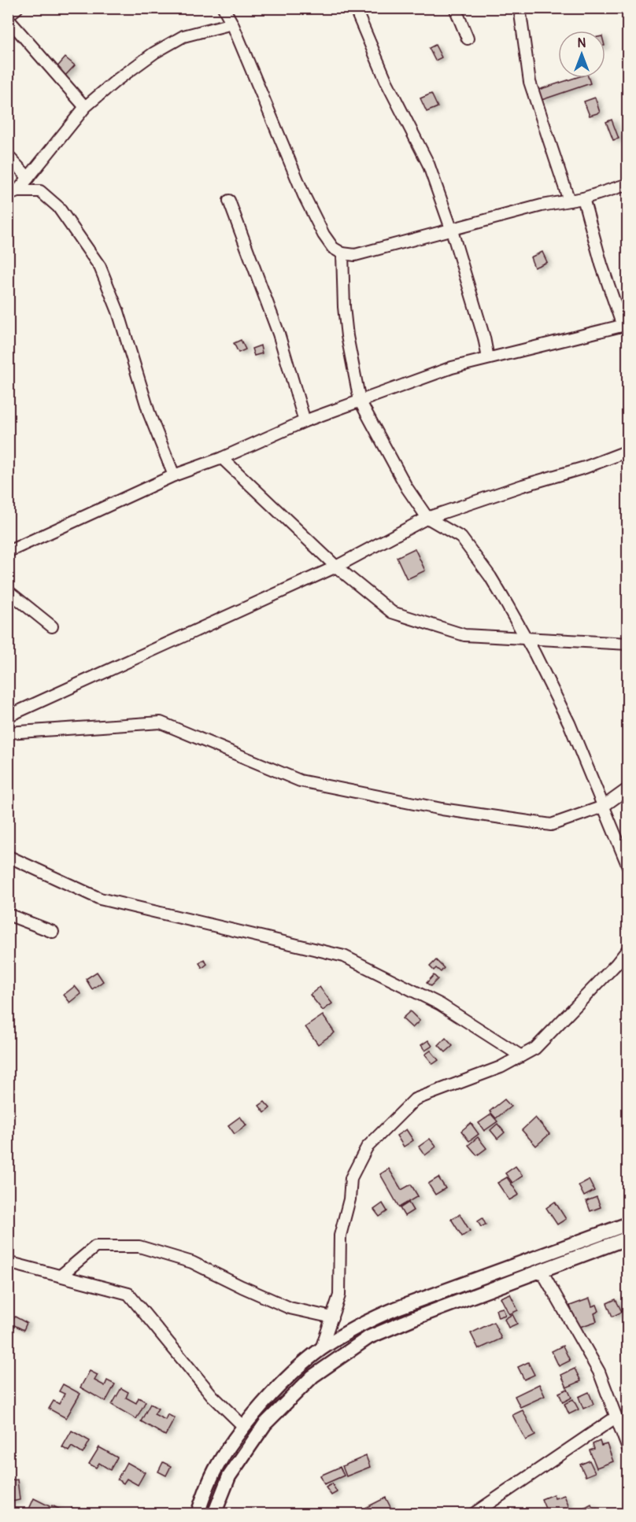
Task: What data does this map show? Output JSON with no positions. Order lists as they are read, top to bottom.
{
  "north": "top"
}
